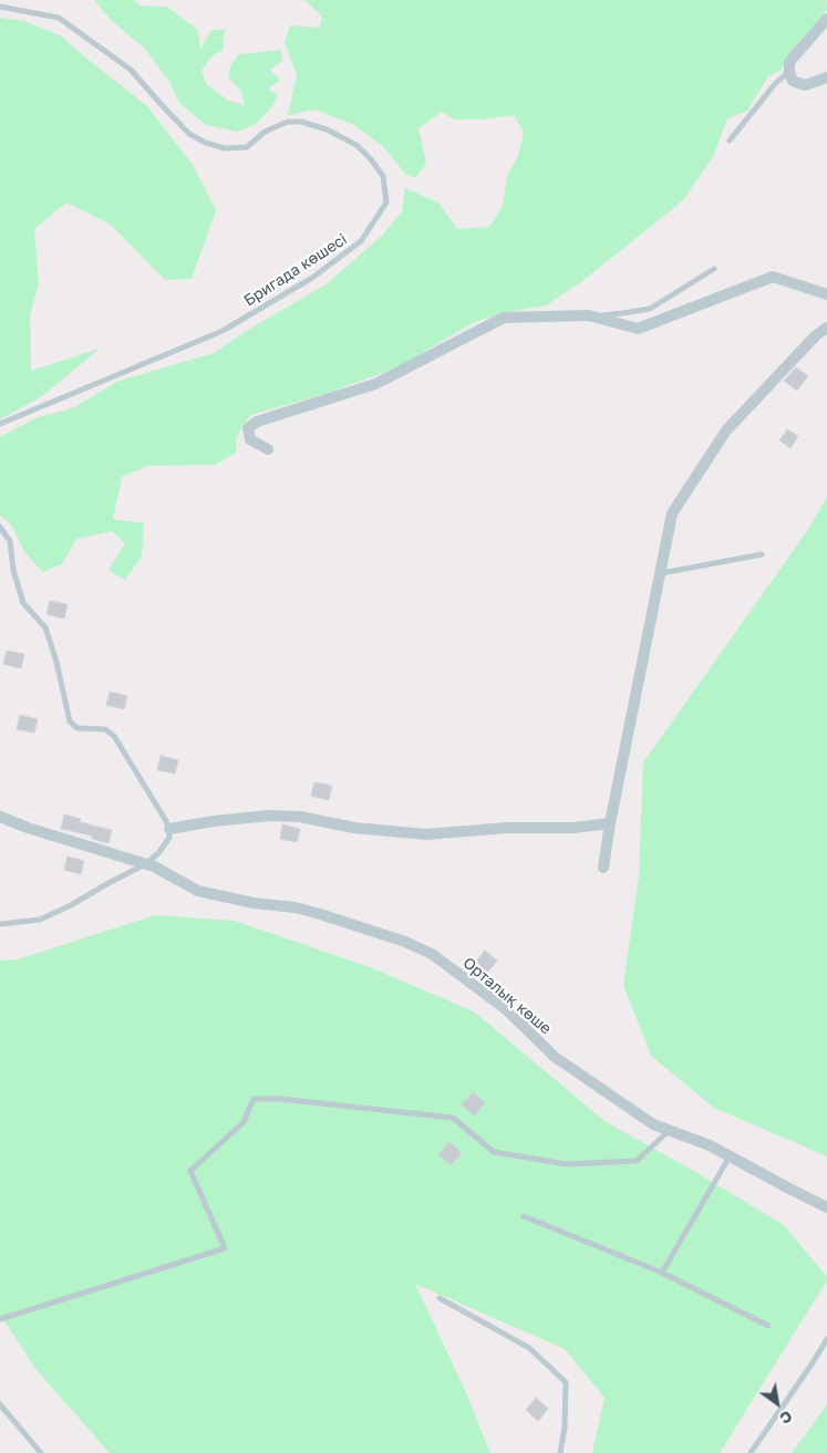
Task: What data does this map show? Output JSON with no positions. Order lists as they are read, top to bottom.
{
  "streets": {
    "street": ["Орталық көше"],
    "lane": ["Бригада көшесі"]
  },
  "north": "bottom right"
}
